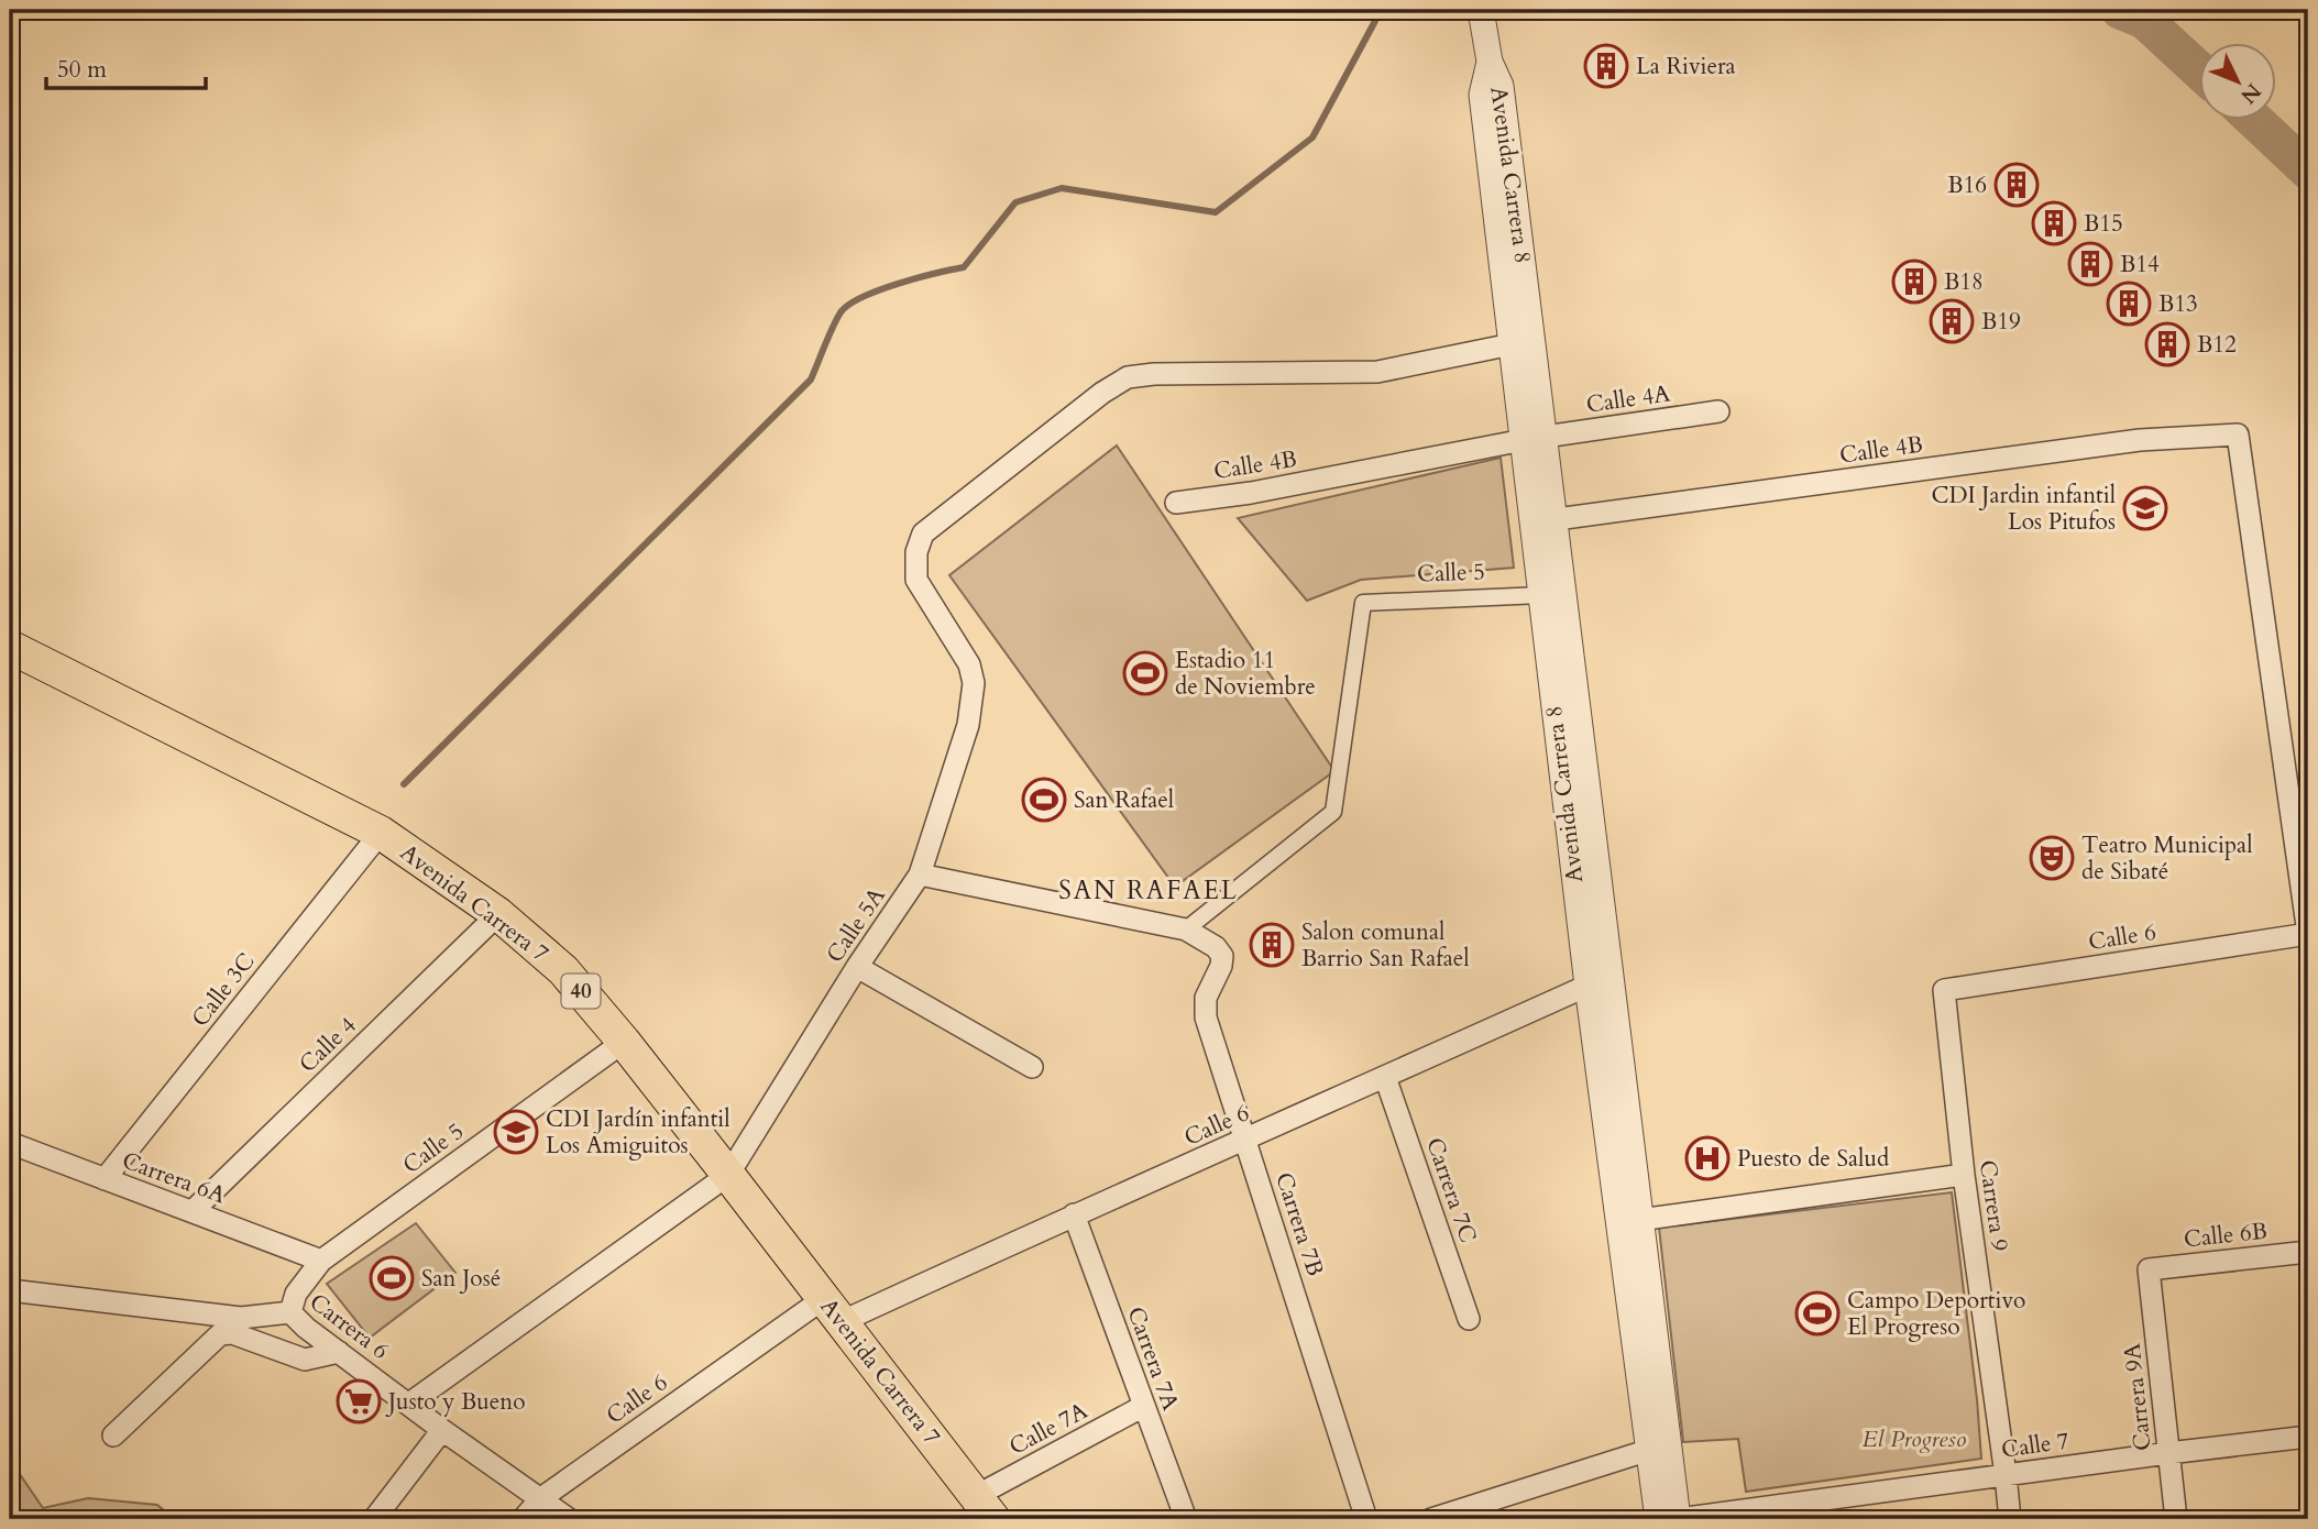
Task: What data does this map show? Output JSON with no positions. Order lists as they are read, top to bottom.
{
  "streets": {
    "main road": ["Avenida Carrera 7", "40"],
    "street": [
      "Avenida Carrera 8",
      "Calle 4A",
      "Calle 4B",
      "Calle 5",
      "Calle 5A",
      "Calle 6",
      "Calle 3C",
      "Calle 4",
      "Carrera 6A",
      "Carrera 7C",
      "Carrera 9",
      "Carrera 7B",
      "Calle 6B",
      "Carrera 6",
      "Carrera 7A",
      "Carrera 9A",
      "Calle 7A",
      "Calle 7"
    ]
  },
  "crossings": [
    ["Avenida Carrera 8", "Calle 4A"],
    ["Avenida Carrera 8", "Calle 4B"],
    ["Avenida Carrera 8", "Calle 5"],
    ["Avenida Carrera 8", "Calle 5A"],
    ["Avenida Carrera 8", "Calle 6"],
    ["Avenida Carrera 8", "Calle 7"],
    ["Calle 4A", "Calle 4B"],
    ["Calle 4B", "Calle 6"],
    ["Calle 5", "Avenida Carrera 7"],
    ["Calle 5", "Carrera 6A"],
    ["Calle 5", "Carrera 7B"],
    ["Calle 5", "Carrera 6"],
    ["Avenida Carrera 7", "Calle 5A"],
    ["Avenida Carrera 7", "Calle 6"],
    ["Avenida Carrera 7", "Calle 3C"],
    ["Avenida Carrera 7", "Calle 4"],
    ["Avenida Carrera 7", "Calle 7A"],
    ["Calle 6", "Carrera 7C"],
    ["Calle 6", "Carrera 9"],
    ["Calle 6", "Carrera 7B"],
    ["Calle 6", "Carrera 6"],
    ["Calle 6", "Carrera 7A"],
    ["Calle 3C", "Carrera 6A"],
    ["Calle 4", "Carrera 6A"],
    ["Carrera 9", "Calle 7"],
    ["Calle 6B", "Carrera 9A"],
    ["Carrera 7A", "Calle 7A"],
    ["Carrera 9A", "Calle 7"]
  ],
  "districts": ["SAN RAFAEL"],
  "parks": ["El Progreso"],
  "places": {
    "building": [
      "La Riviera",
      "B16",
      "B15",
      "B14",
      "B18",
      "B13",
      "B19",
      "B12",
      "Salon comunal Barrio San Rafael"
    ],
    "school or university": ["CDI Jardin infantil Los Pitufos", "CDI Jardín infantil Los Amiguitos"],
    "sports": [
      "Estadio 11 de Noviembre",
      "San Rafael",
      "San José",
      "Campo Deportivo El Progreso"
    ],
    "theatre": ["Teatro Municipal de Sibaté"],
    "hospital": ["Puesto de Salud"],
    "supermarket": ["Justo y Bueno"]
  },
  "scale_bar": "50 m",
  "north": "bottom right"
}
